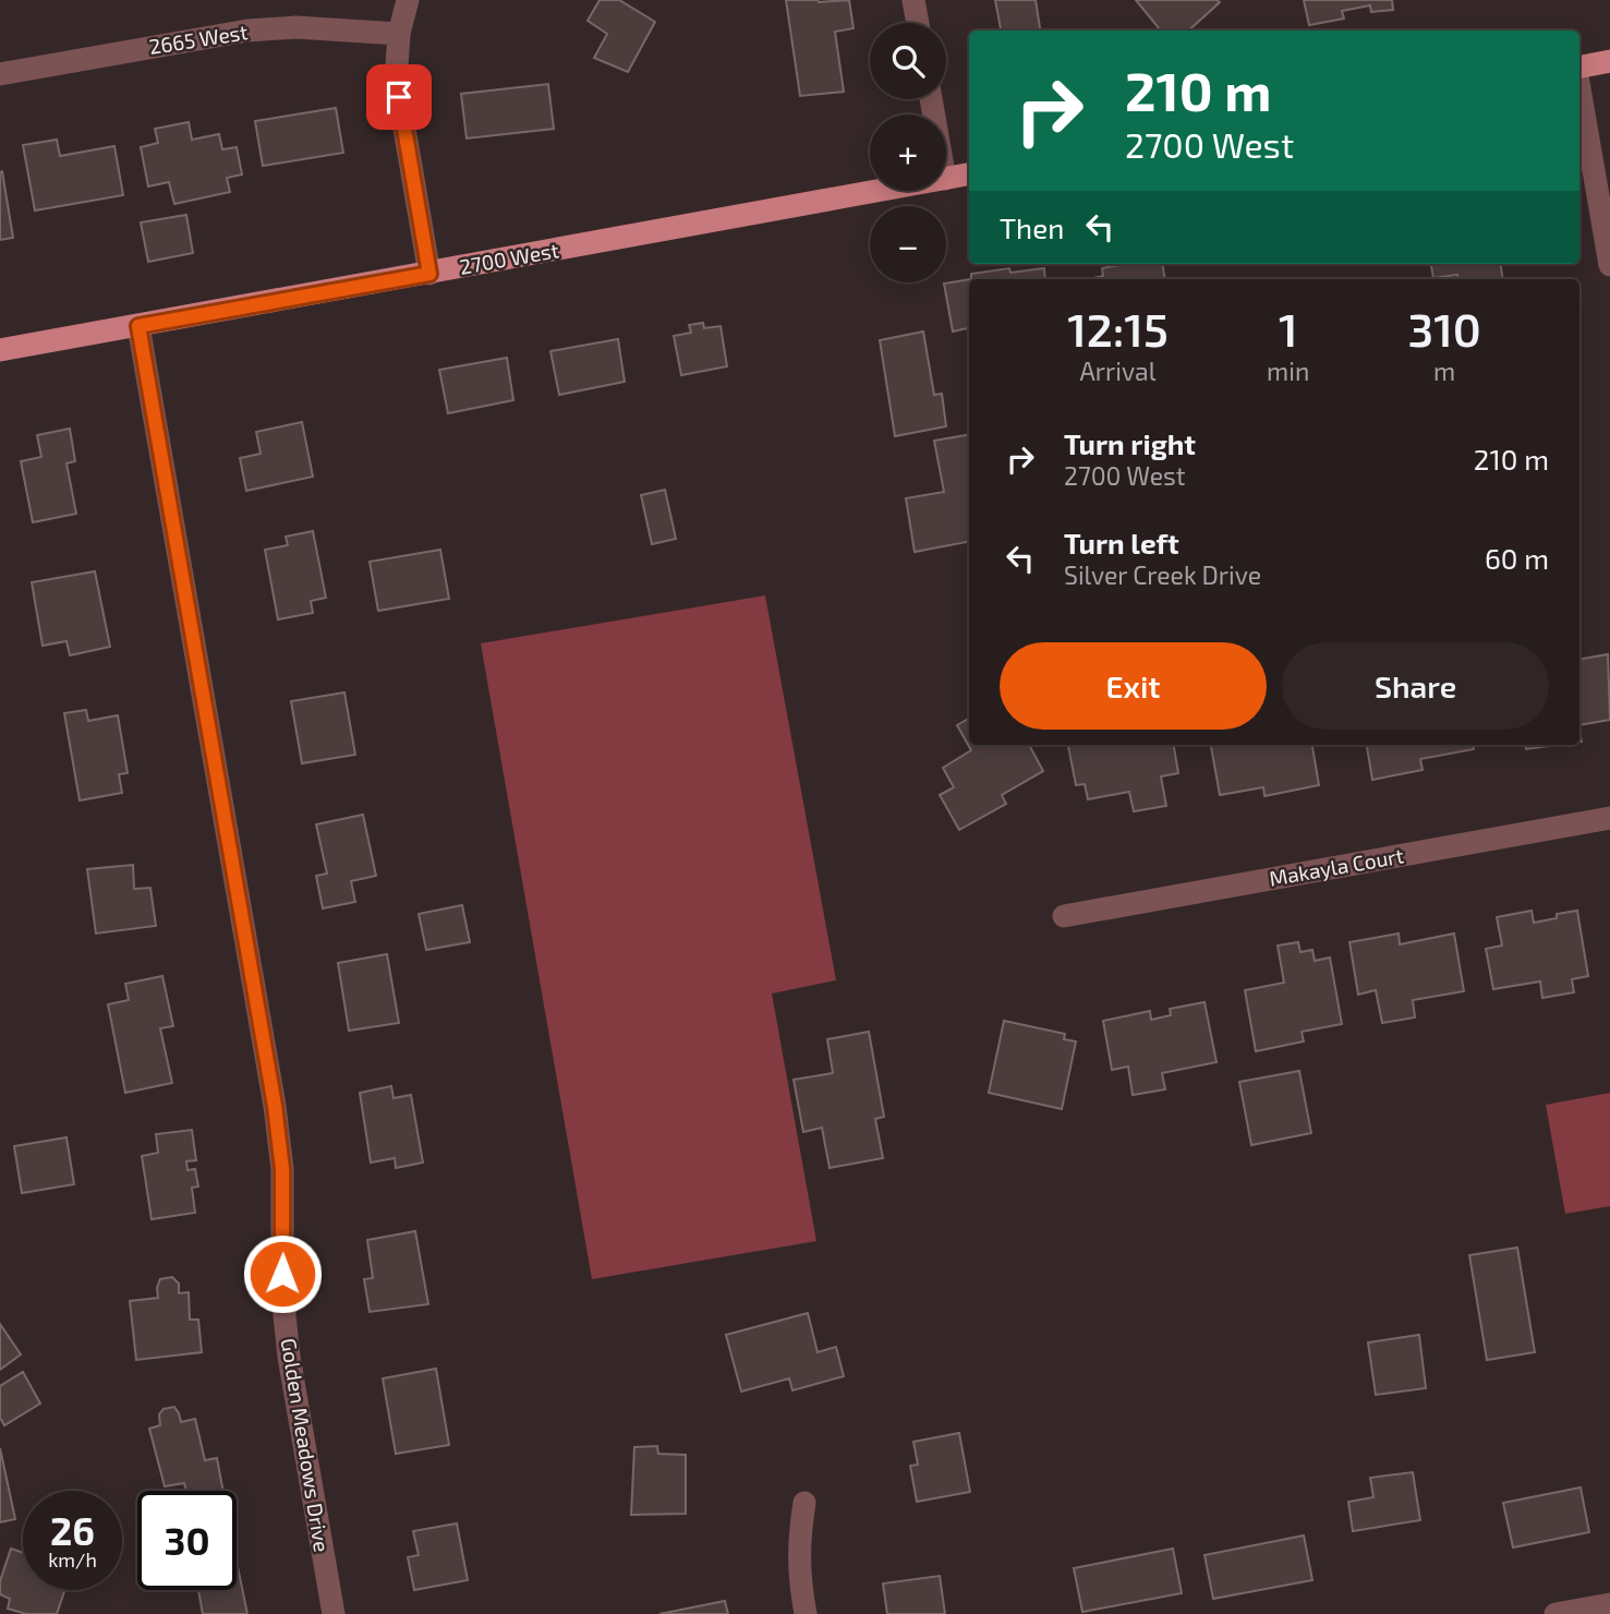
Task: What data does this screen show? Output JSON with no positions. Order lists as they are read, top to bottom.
{
  "streets": {
    "main road": ["2700 West"],
    "street": ["2665 West", "Makayla Court", "Golden Meadows Drive"]
  },
  "crossings": [
    ["2700 West", "Golden Meadows Drive"]
  ],
  "page": {
    "map_buttons": ["+", "−"],
    "turn": ["210 m", "2700 West"],
    "then": "Then",
    "eta": [
      "12:15",
      "Arrival",
      "1",
      "min",
      "310",
      "m"
    ],
    "list": [
      {
        "name": "Turn right",
        "note": "2700 West",
        "value": "210 m"
      },
      {
        "name": "Turn left",
        "note": "Silver Creek Drive",
        "value": "60 m"
      }
    ],
    "buttons": ["Exit", "Share"],
    "speed": "26 km/h",
    "limit": "30"
  }
}
